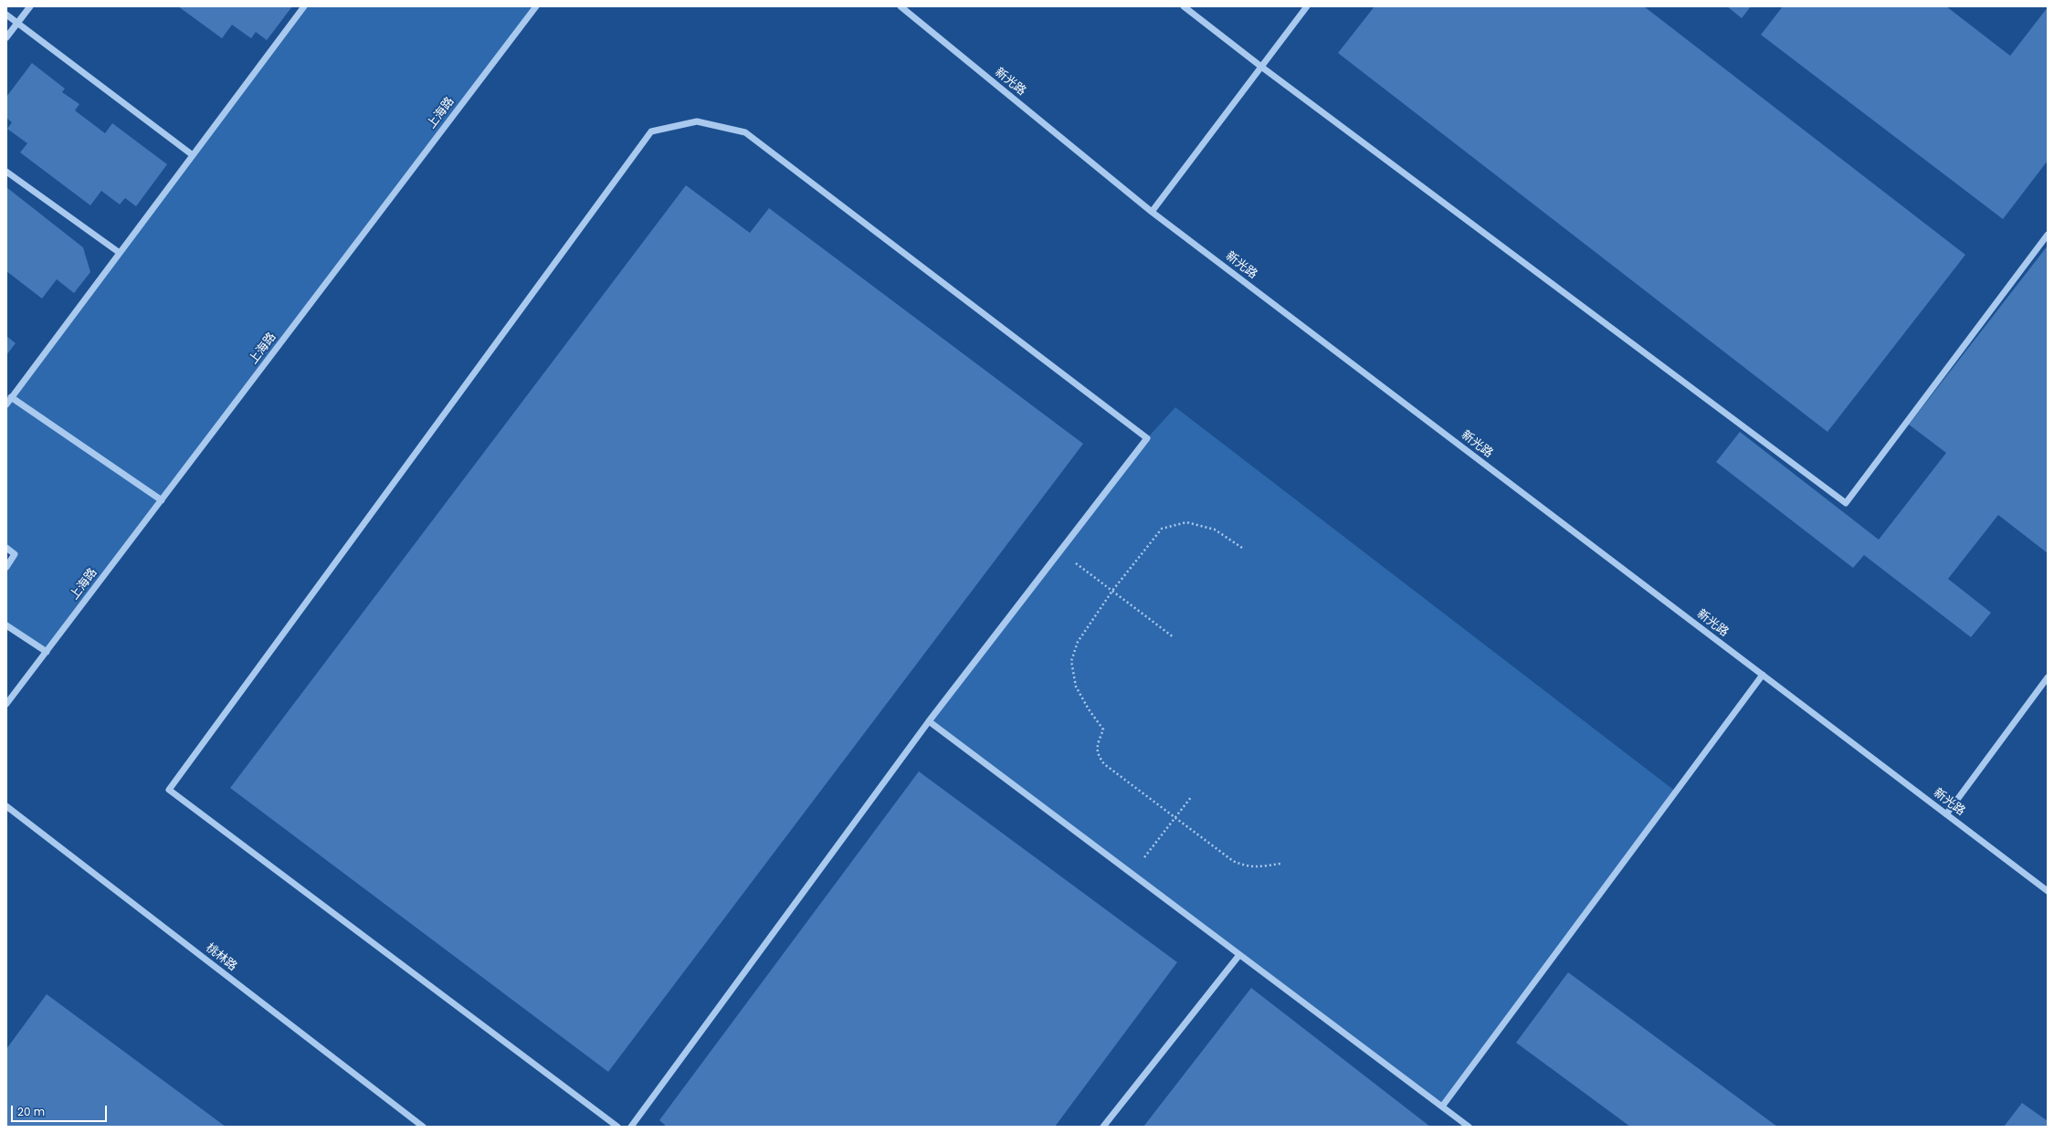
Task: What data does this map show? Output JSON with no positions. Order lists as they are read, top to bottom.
{
  "streets": {
    "street": ["新光路", "上海路", "桃林路"]
  },
  "scale_bar": "20 m"
}
